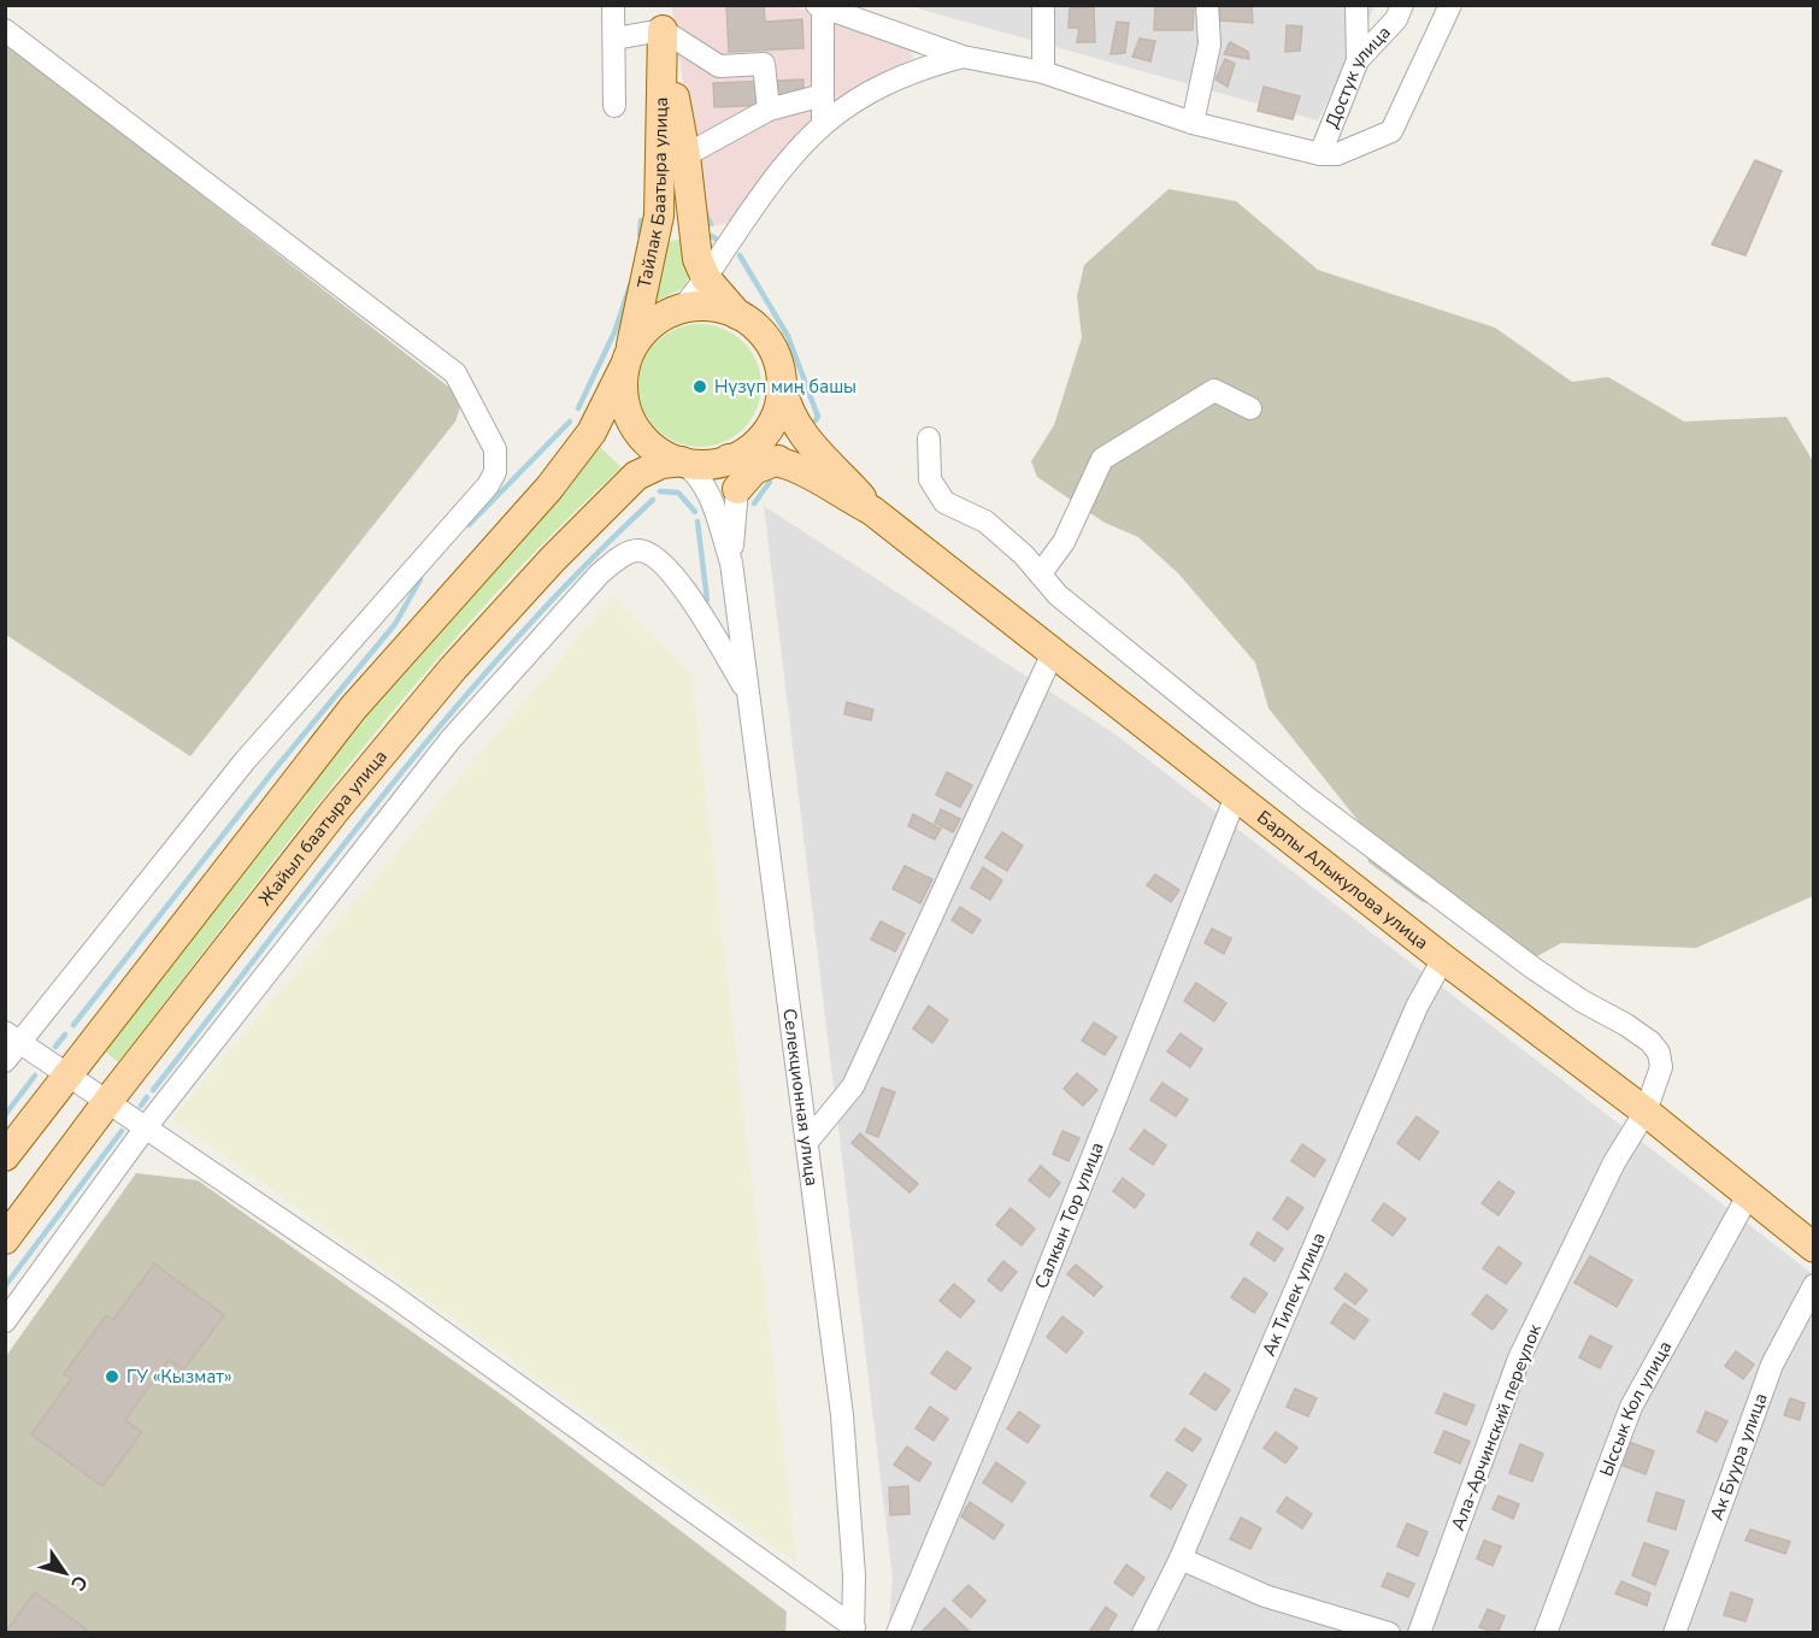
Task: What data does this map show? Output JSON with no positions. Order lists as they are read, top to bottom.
{
  "streets": {
    "main road": ["Тайлак Баатыра улица", "Жайыл баатыра улица", "Барпы Алыкулова улица"],
    "street": [
      "Достук улица",
      "Селекционная улица",
      "Салкын Тор улица",
      "Ак Тилек улица",
      "Ыссык Кол улица",
      "Ала-Арчинский переулок",
      "Ак Буура улица"
    ]
  },
  "crossings": [
    ["Тайлак Баатыра улица", "Жайыл баатыра улица"],
    ["Тайлак Баатыра улица", "Барпы Алыкулова улица"],
    ["Тайлак Баатыра улица", "Селекционная улица"],
    ["Жайыл баатыра улица", "Барпы Алыкулова улица"],
    ["Жайыл баатыра улица", "Селекционная улица"],
    ["Барпы Алыкулова улица", "Селекционная улица"],
    ["Барпы Алыкулова улица", "Салкын Тор улица"],
    ["Барпы Алыкулова улица", "Ак Тилек улица"],
    ["Барпы Алыкулова улица", "Ыссык Кол улица"],
    ["Барпы Алыкулова улица", "Ала-Арчинский переулок"]
  ],
  "places": ["Нүзүп миң башы", "ГУ «Кызмат»"],
  "north": "bottom right"
}
